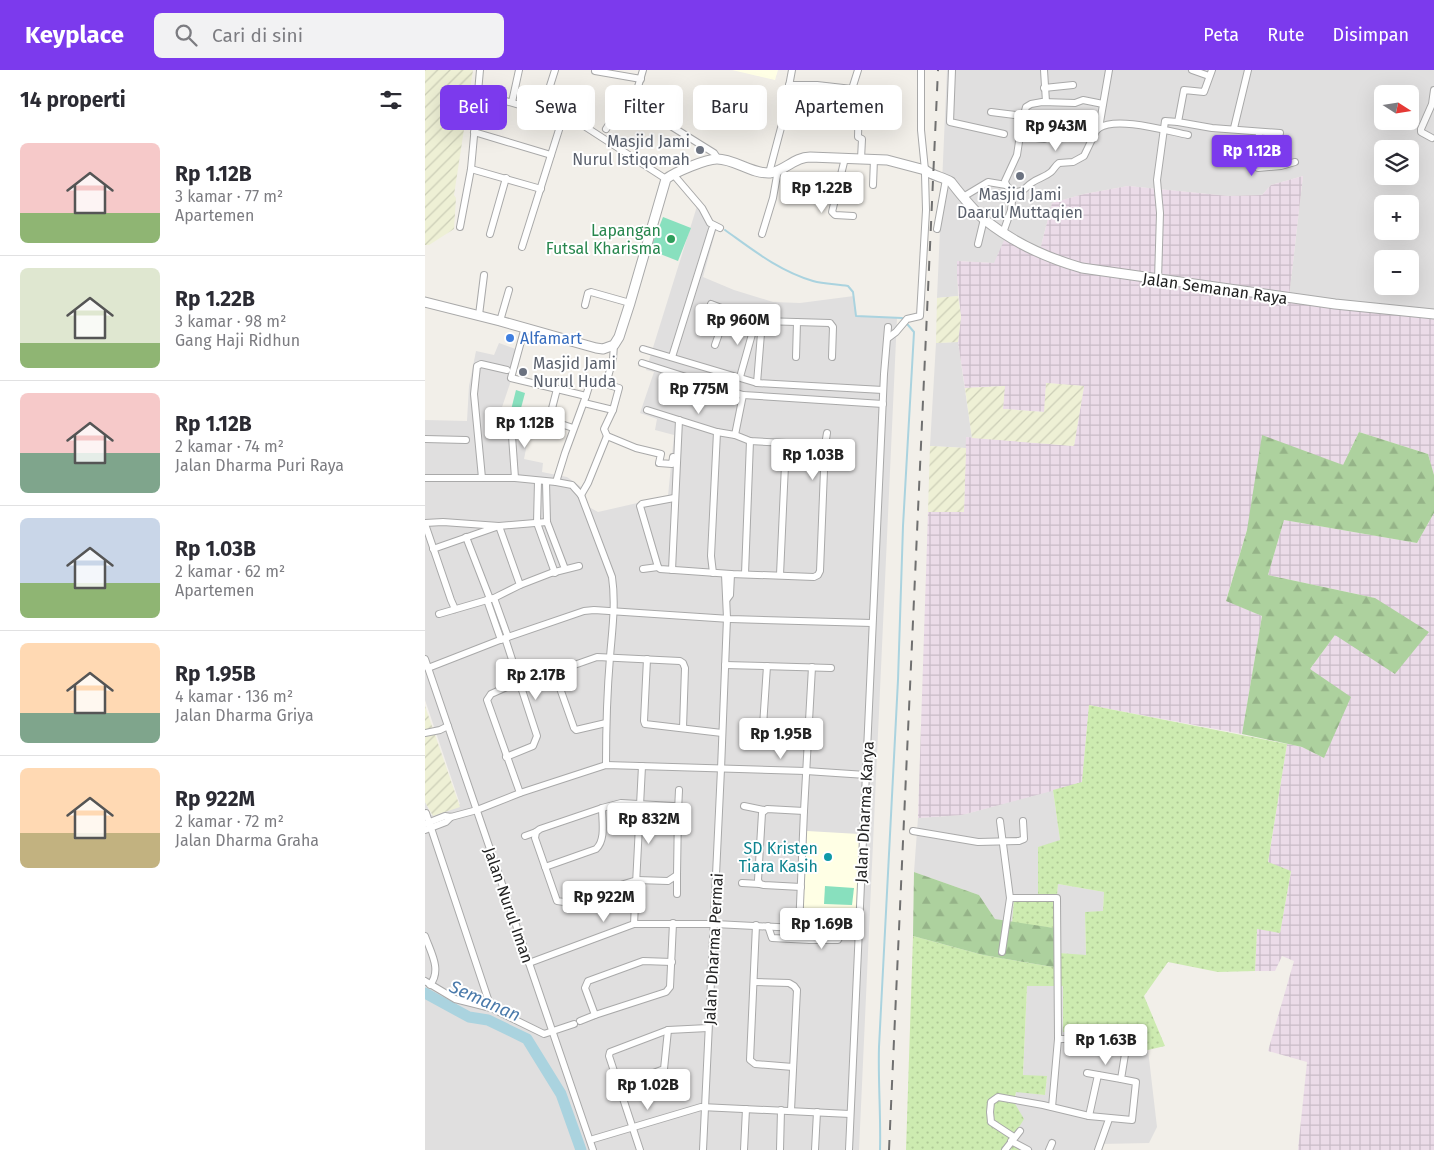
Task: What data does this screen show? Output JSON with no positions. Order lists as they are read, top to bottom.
{
  "streets": {
    "street": [
      "Jalan Semanan Raya",
      "Jalan Dharma Karya",
      "Jalan Nurul Iman",
      "Jalan Dharma Permai"
    ]
  },
  "water": ["Semanan"],
  "places": [
    "Masjid Jami Nurul Istiqomah",
    "Masjid Jami Daarul Muttaqien",
    "Lapangan Futsal Kharisma",
    "Alfamart",
    "Masjid Jami Nurul Huda",
    "SD Kristen Tiara Kasih"
  ],
  "north": "right",
  "page": {
    "header": "Keyplace",
    "search": "Cari di sini",
    "nav": ["Peta", "Rute", "Disimpan"],
    "heading": "14 properti",
    "map_buttons": ["+", "−"],
    "chip": [
      "Beli",
      "Sewa",
      "Filter",
      "Baru",
      "Apartemen"
    ],
    "price": [
      "Rp 943M",
      "Rp 1.12B",
      "Rp 1.22B",
      "Rp 960M",
      "Rp 775M",
      "Rp 1.12B",
      "Rp 1.03B",
      "Rp 2.17B",
      "Rp 1.95B",
      "Rp 832M",
      "Rp 922M",
      "Rp 1.69B",
      "Rp 1.63B",
      "Rp 1.02B"
    ],
    "list": [
      {
        "name": "Rp 1.12B",
        "note": "3 kamar · 77 m² · Apartemen"
      },
      {
        "name": "Rp 1.22B",
        "note": "3 kamar · 98 m² · Gang Haji Ridhun"
      },
      {
        "name": "Rp 1.12B",
        "note": "2 kamar · 74 m² · Jalan Dharma Puri Raya"
      },
      {
        "name": "Rp 1.03B",
        "note": "2 kamar · 62 m² · Apartemen"
      },
      {
        "name": "Rp 1.95B",
        "note": "4 kamar · 136 m² · Jalan Dharma Griya"
      },
      {
        "name": "Rp 922M",
        "note": "2 kamar · 72 m² · Jalan Dharma Graha"
      }
    ]
  }
}
